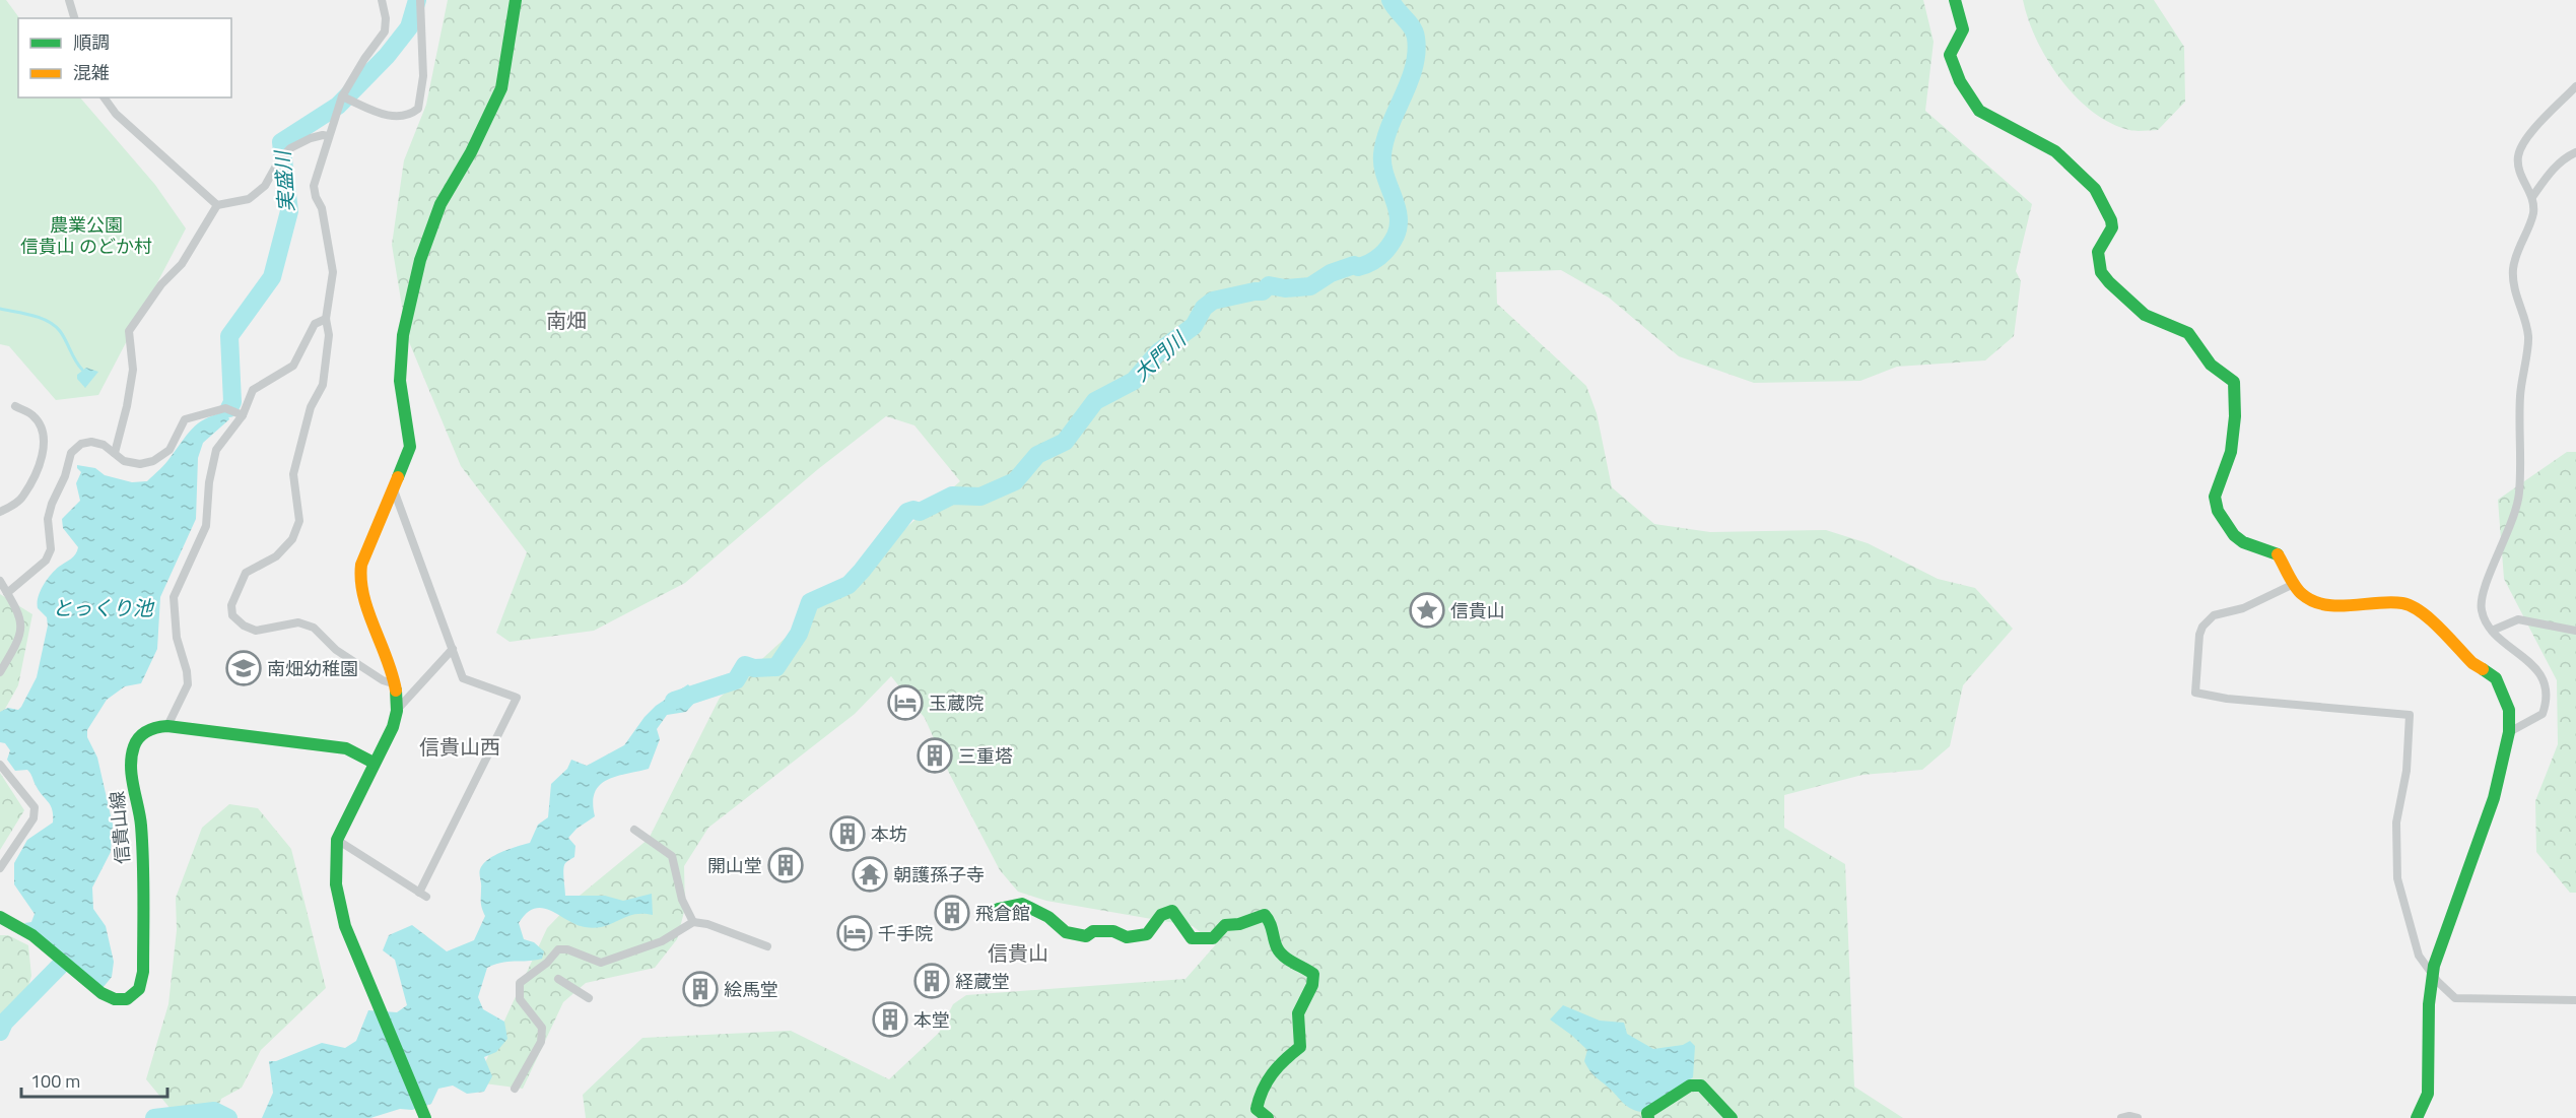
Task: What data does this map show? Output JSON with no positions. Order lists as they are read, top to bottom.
{
  "streets": {
    "main road": ["信貴山線"]
  },
  "districts": ["南畑", "信貴山西", "信貴山"],
  "water": ["実盛川", "大門川", "とっくり池"],
  "parks": ["農業公園 信貴山 のどか村"],
  "places": {
    "place": ["信貴山"],
    "school or university": ["南畑幼稚園"],
    "hotel": ["玉蔵院", "千手院"],
    "building": [
      "三重塔",
      "本坊",
      "開山堂",
      "飛倉館",
      "経蔵堂",
      "絵馬堂",
      "本堂"
    ],
    "temple": ["朝護孫子寺"]
  },
  "legend": ["順調", "混雑"],
  "scale_bar": "100 m"
}
